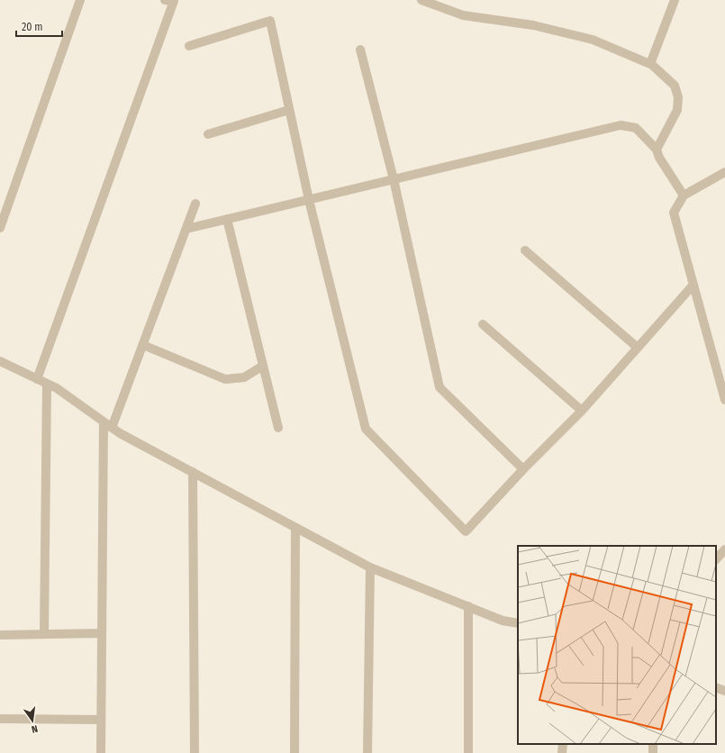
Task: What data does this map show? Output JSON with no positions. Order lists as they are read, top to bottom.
{
  "scale_bar": "20 m",
  "north": "bottom"
}
